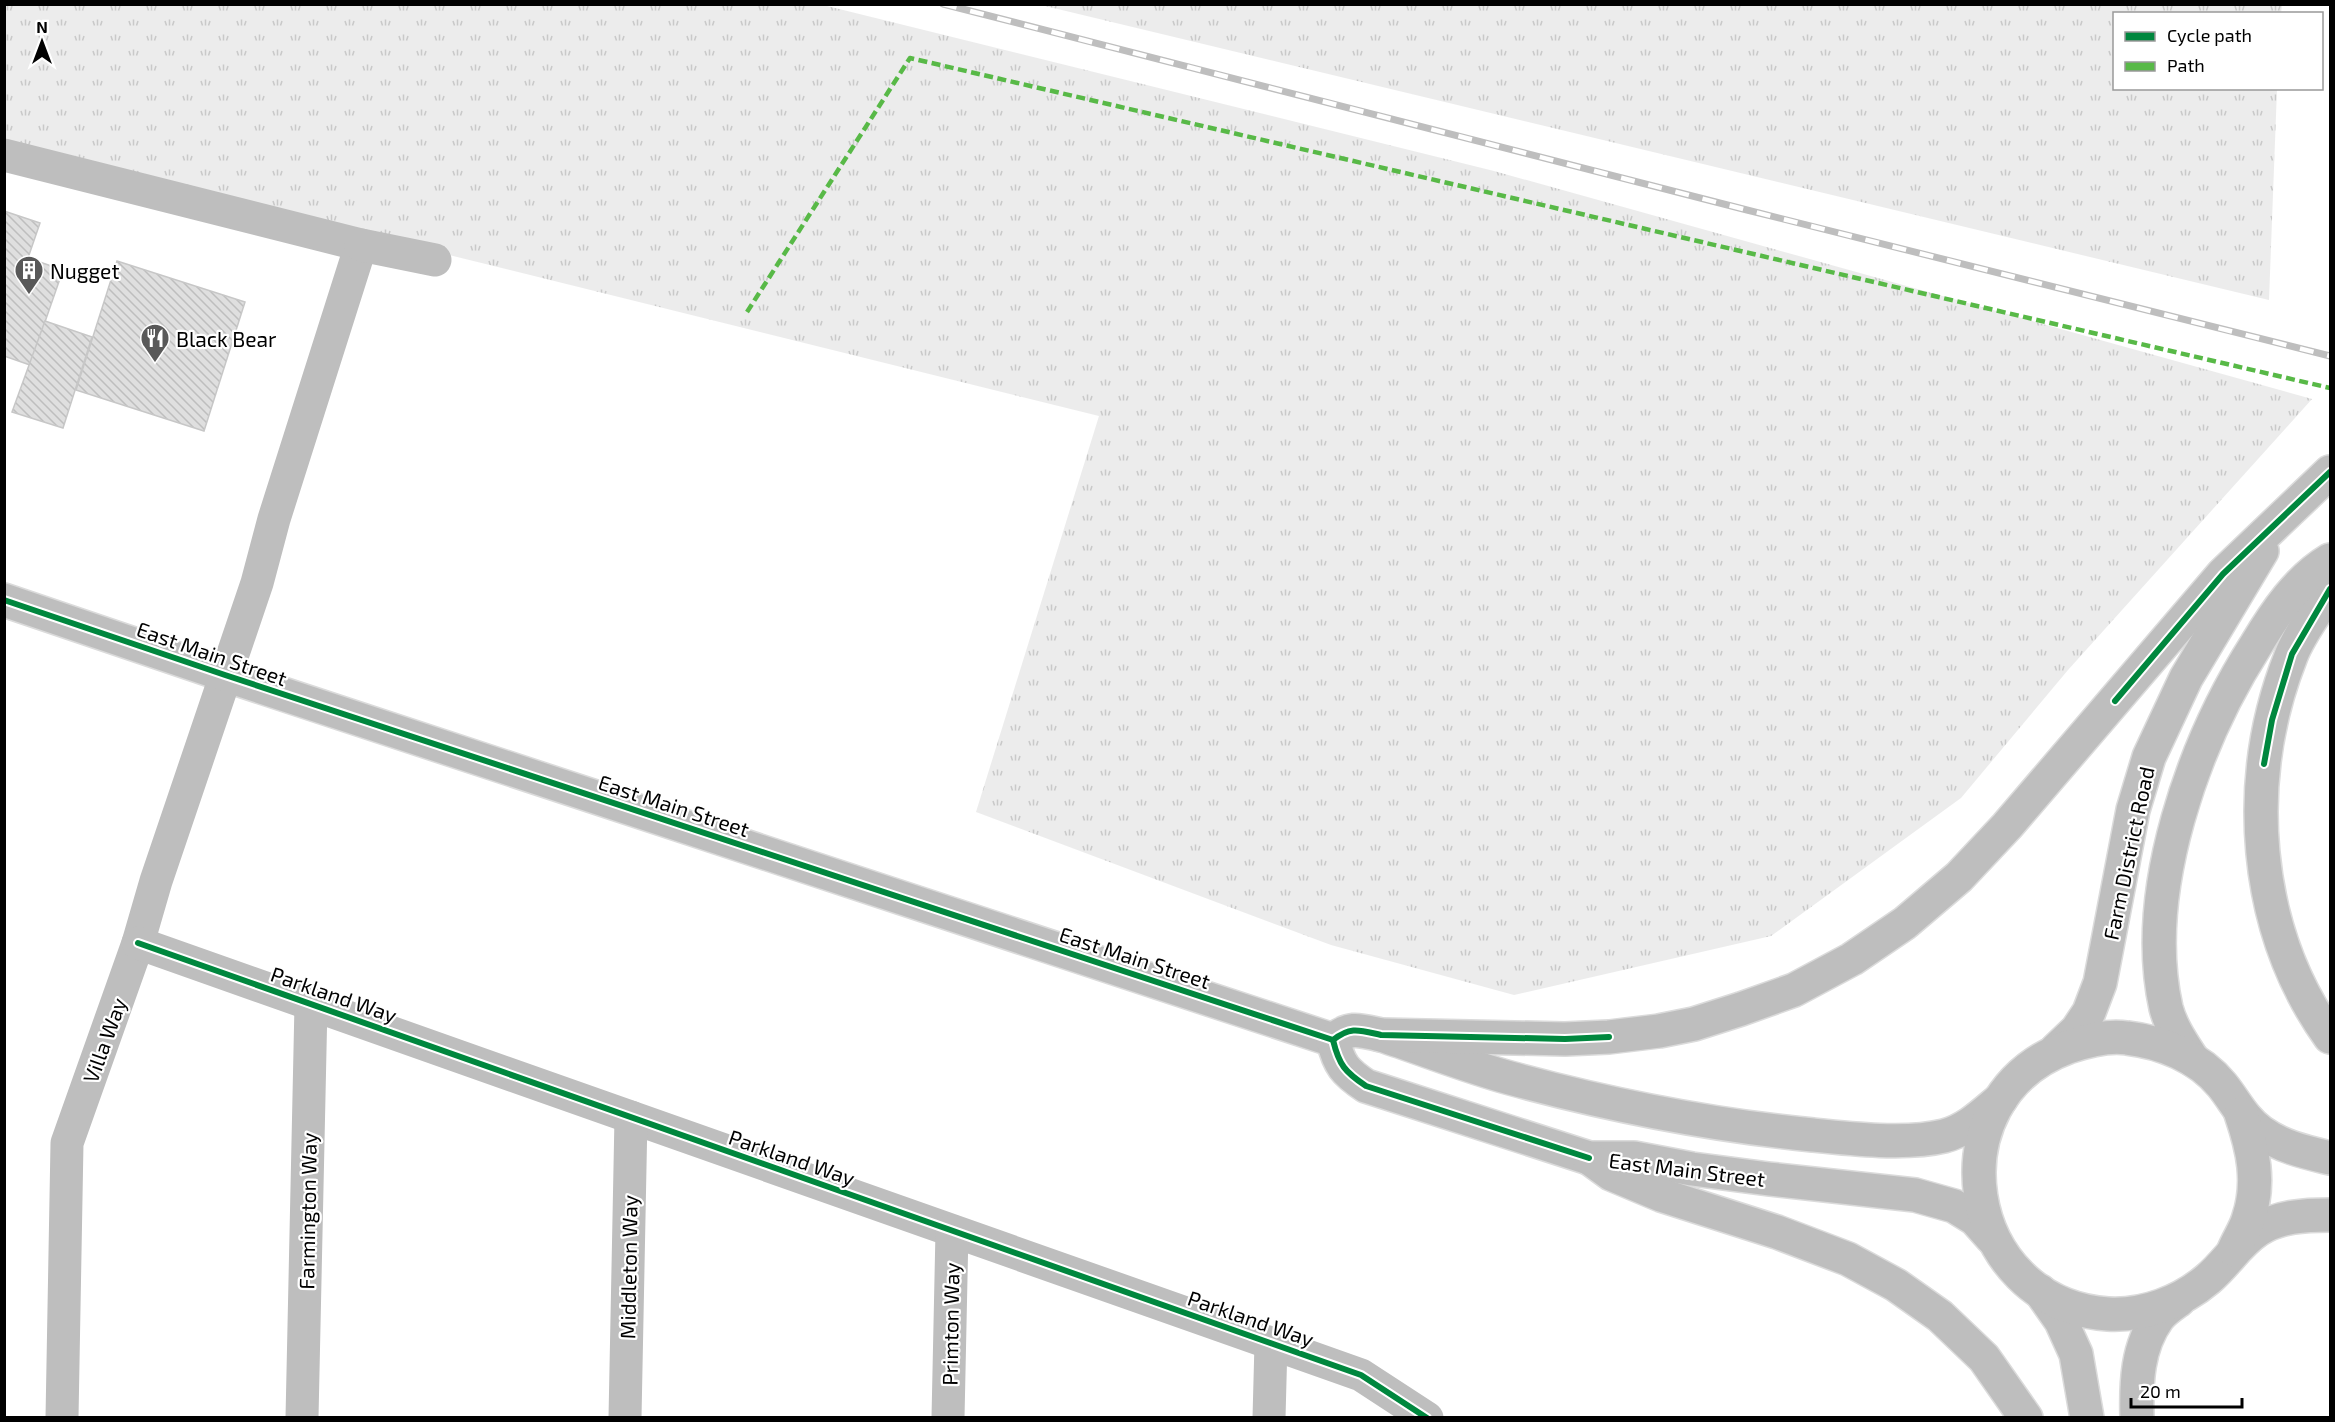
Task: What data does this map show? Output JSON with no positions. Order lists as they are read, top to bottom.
{
  "streets": {
    "main road": [
      "East Main Street",
      "Farm District Road",
      "Parkland Way",
      "Villa Way",
      "Farmington Way",
      "Middleton Way",
      "Primton Way"
    ]
  },
  "crossings": [
    ["East Main Street", "Villa Way"],
    ["Parkland Way", "Villa Way"],
    ["Parkland Way", "Farmington Way"],
    ["Parkland Way", "Middleton Way"],
    ["Parkland Way", "Primton Way"]
  ],
  "places": {
    "building": ["Nugget"],
    "restaurant": ["Black Bear"]
  },
  "legend": ["Cycle path", "Path"],
  "scale_bar": "20 m",
  "north": "top"
}
